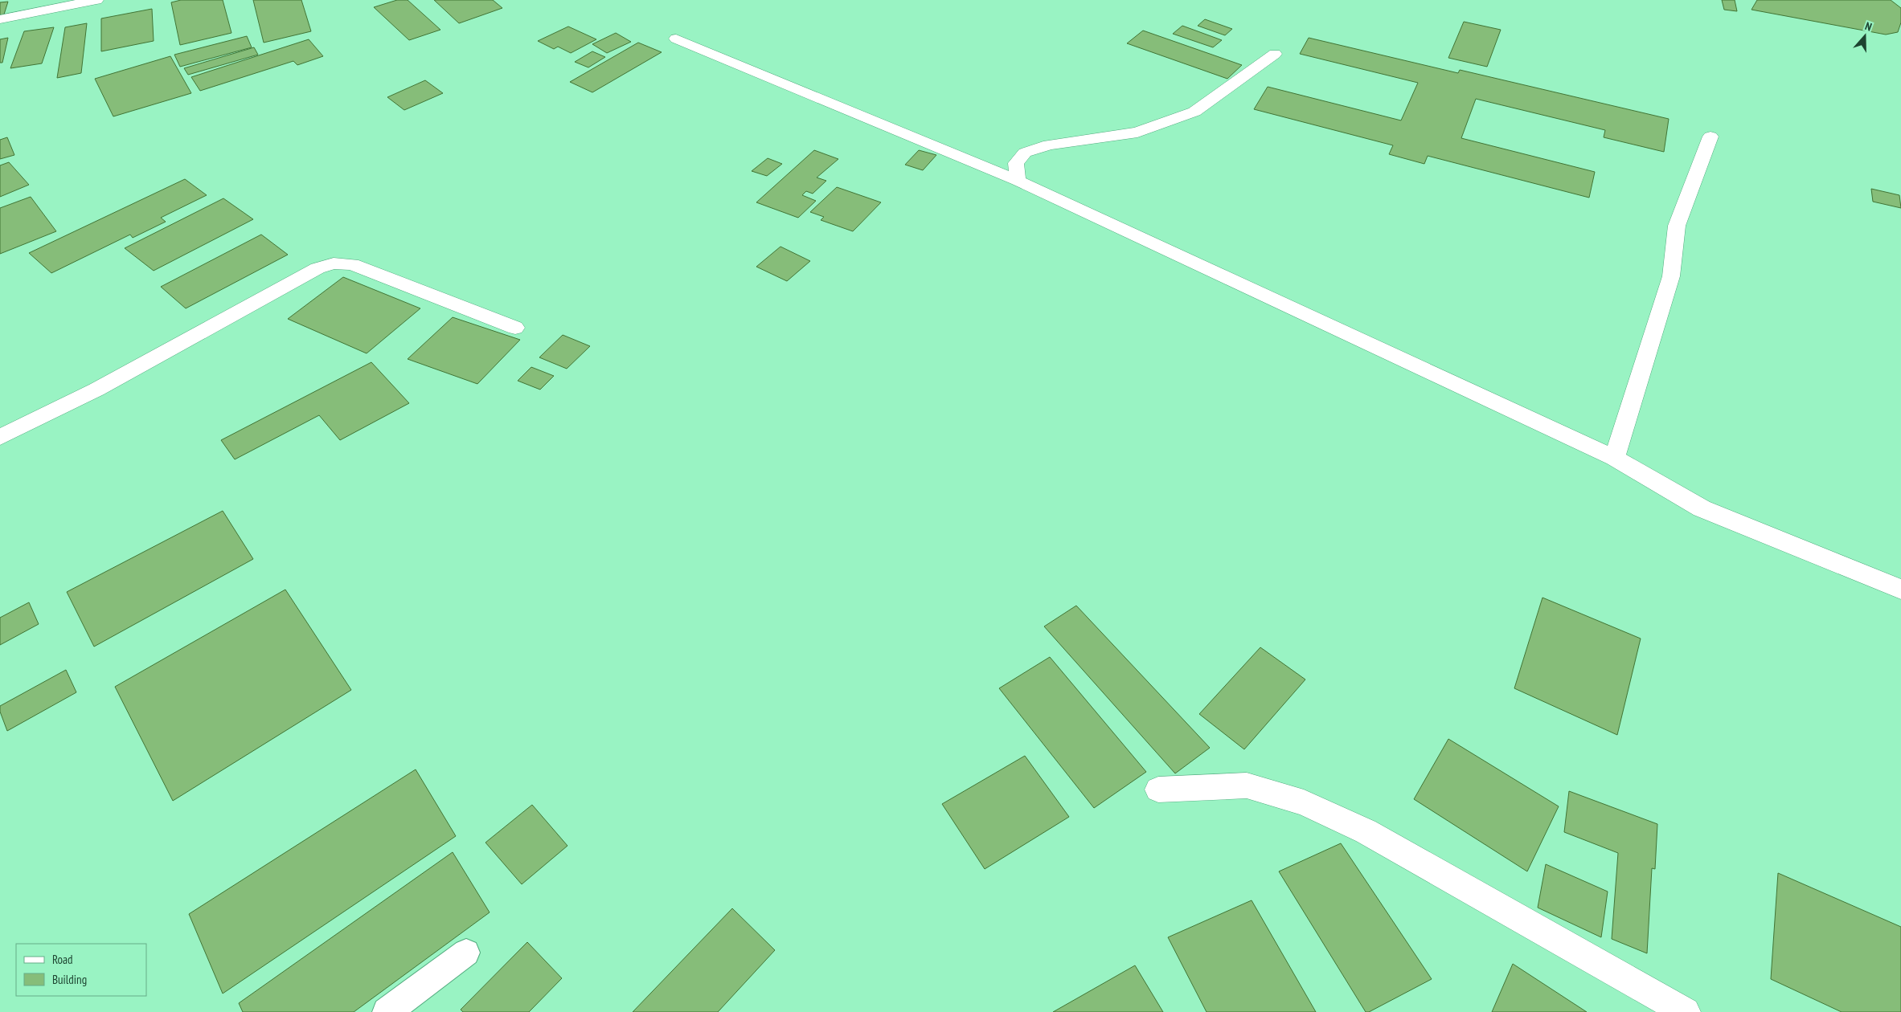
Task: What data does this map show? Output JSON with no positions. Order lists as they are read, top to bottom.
{
  "legend": ["Road", "Building"],
  "north": "top"
}
